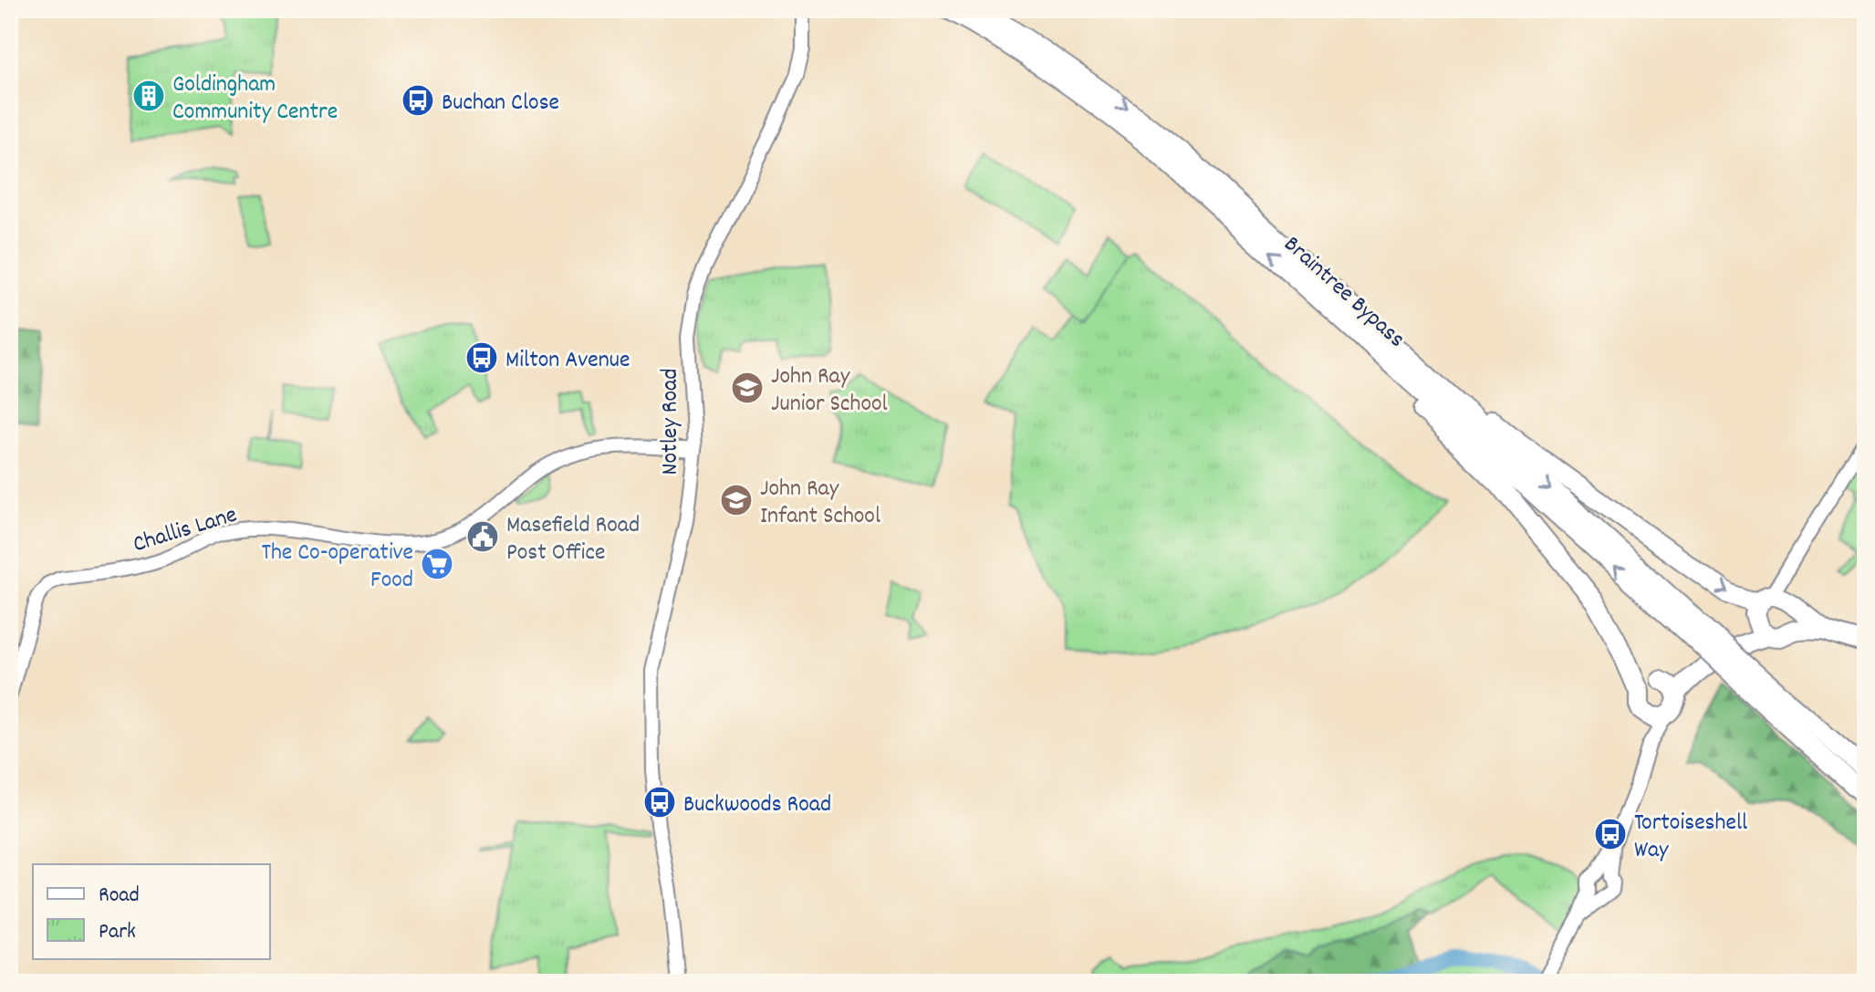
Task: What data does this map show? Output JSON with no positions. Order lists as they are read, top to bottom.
{
  "streets": {
    "highway": ["Braintree Bypass"],
    "street": ["Notley Road", "Challis Lane"]
  },
  "crossings": [
    ["Notley Road", "Challis Lane"]
  ],
  "places": {
    "building": ["Goldingham Community Centre"],
    "bus stop": [
      "Buchan Close",
      "Milton Avenue",
      "Buckwoods Road",
      "Tortoiseshell Way"
    ],
    "school or university": ["John Ray Junior School", "John Ray Infant School"],
    "public building": ["Masefield Road Post Office"],
    "supermarket": ["The Co-operative Food"]
  },
  "legend": ["Road", "Park"]
}
